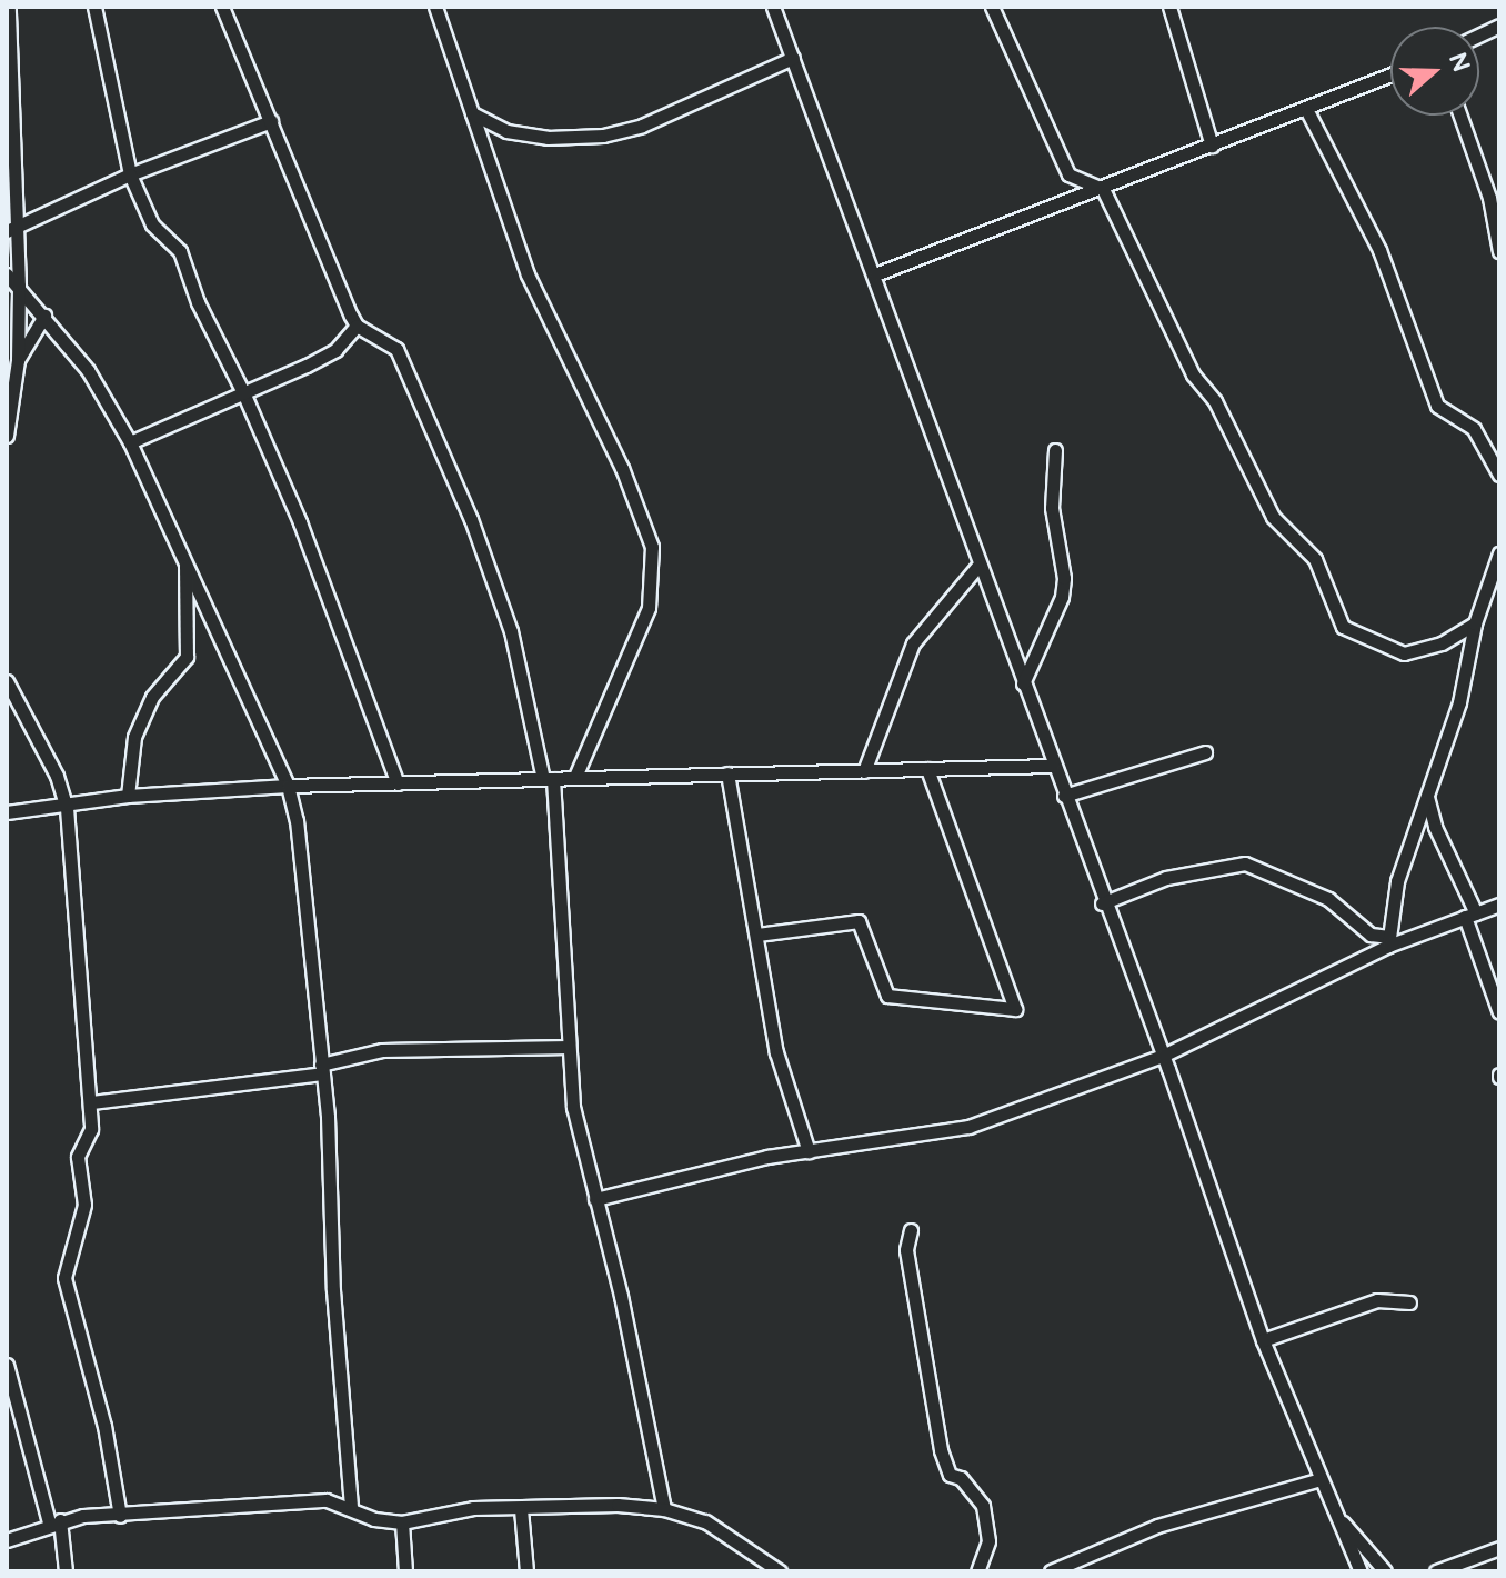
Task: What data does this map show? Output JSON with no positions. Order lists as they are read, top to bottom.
{
  "north": "right"
}
